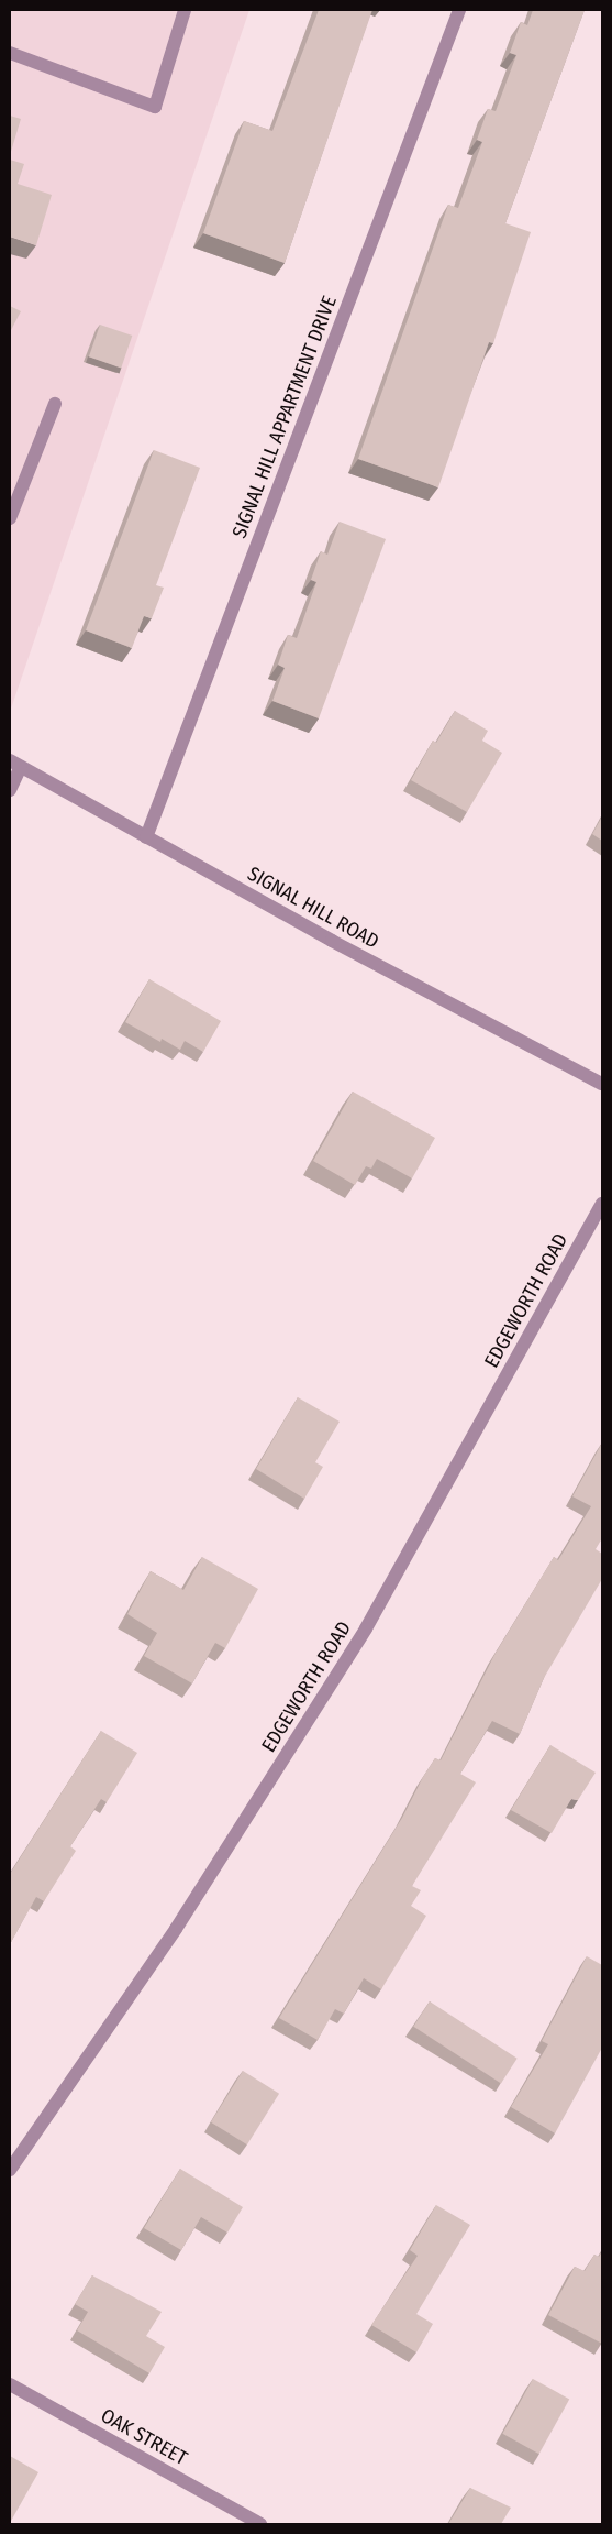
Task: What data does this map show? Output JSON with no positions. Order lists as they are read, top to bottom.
{
  "streets": {
    "street": [
      "SIGNAL HILL APPARTMENT DRIVE",
      "SIGNAL HILL ROAD",
      "EDGEWORTH ROAD",
      "OAK STREET"
    ]
  },
  "crossings": [
    ["SIGNAL HILL APPARTMENT DRIVE", "SIGNAL HILL ROAD"]
  ]
}
